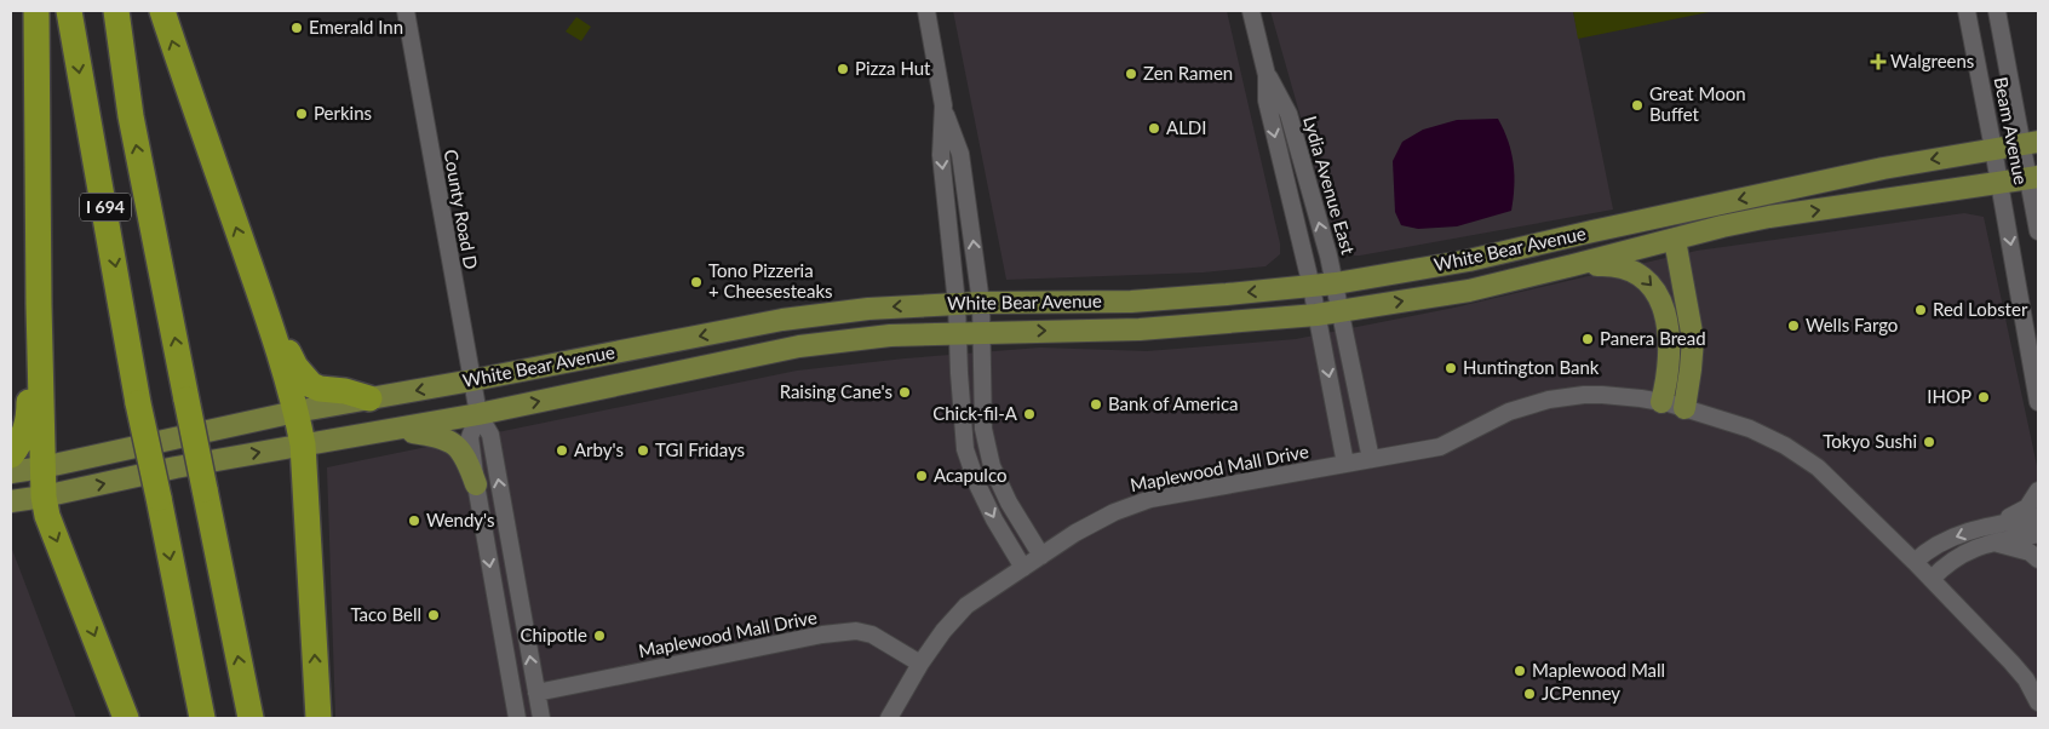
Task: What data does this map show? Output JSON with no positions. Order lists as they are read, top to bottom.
{
  "streets": {
    "highway": ["I 694"],
    "main road": ["White Bear Avenue"],
    "street": [
      "Beam Avenue",
      "Lydia Avenue East",
      "County Road D",
      "Maplewood Mall Drive"
    ]
  },
  "crossings": [
    ["Beam Avenue", "White Bear Avenue"],
    ["Lydia Avenue East", "White Bear Avenue"],
    ["County Road D", "White Bear Avenue"],
    ["County Road D", "Maplewood Mall Drive"]
  ],
  "one_way": ["Beam Avenue"],
  "places": {
    "other": [
      "Emerald Inn",
      "Pizza Hut",
      "Zen Ramen",
      "Great Moon Buffet",
      "Perkins",
      "ALDI",
      "Tono Pizzeria + Cheesesteaks",
      "Red Lobster",
      "Wells Fargo",
      "Panera Bread",
      "Huntington Bank",
      "Raising Cane's",
      "IHOP",
      "Bank of America",
      "Chick-fil-A",
      "Tokyo Sushi",
      "Arby's",
      "TGI Fridays",
      "Acapulco",
      "Wendy's",
      "Taco Bell",
      "Chipotle",
      "Maplewood Mall",
      "JCPenney"
    ],
    "health": ["Walgreens"]
  }
}
